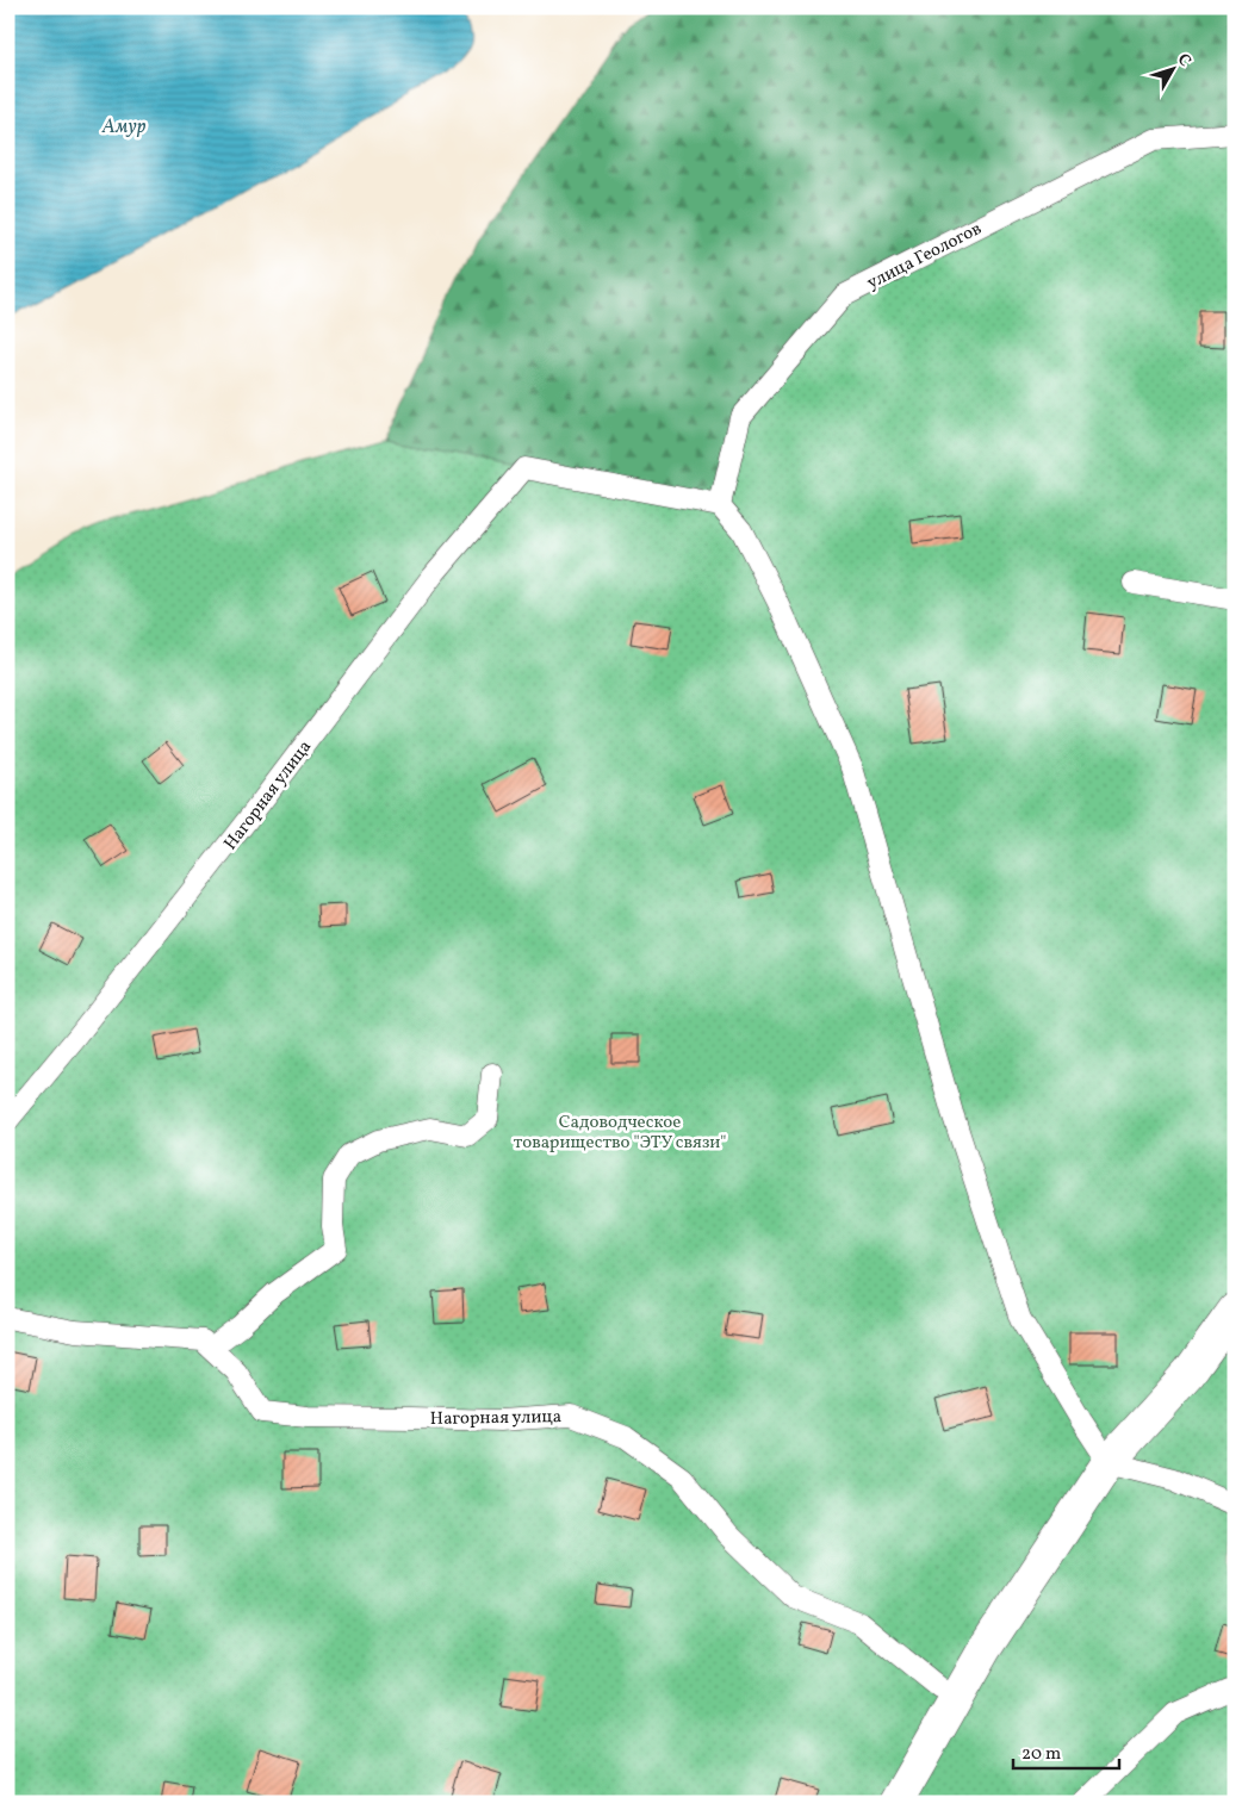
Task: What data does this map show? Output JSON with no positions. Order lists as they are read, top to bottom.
{
  "streets": {
    "lane": ["улица Геологов", "Нагорная улица"]
  },
  "crossings": [
    ["улица Геологов", "Нагорная улица"]
  ],
  "water": ["Амур"],
  "parks": ["Садоводческое товарищество \"ЭТУ связи\""],
  "scale_bar": "20 m",
  "north": "top right"
}
